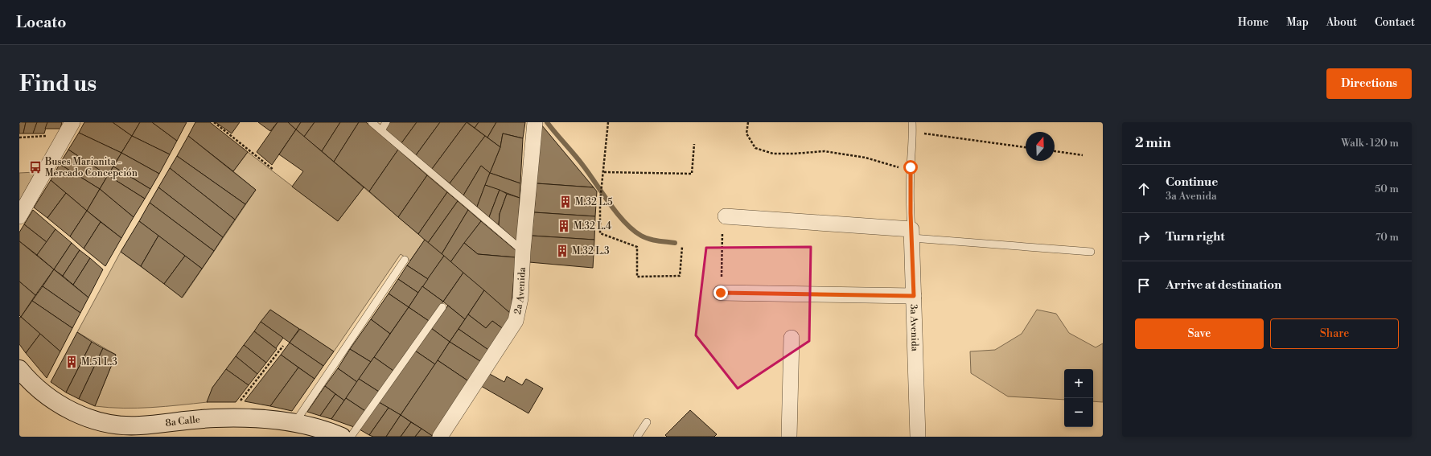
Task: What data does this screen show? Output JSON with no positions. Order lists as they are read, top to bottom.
{
  "streets": {
    "main road": ["8a Calle"],
    "street": ["2a Avenida", "3a Avenida"]
  },
  "places": {
    "bus stop": ["Buses Marianita - Mercado Concepción"],
    "building": [
      "M.32 L.5",
      "M.32 L.4",
      "M.32 L.3",
      "M.51 L.3"
    ]
  },
  "north": "top",
  "page": {
    "header": "Locato",
    "nav": [
      "Home",
      "Map",
      "About",
      "Contact"
    ],
    "buttons": [
      "Directions",
      ["Save", "Share"]
    ],
    "title": "Find us",
    "heading": ["2 min", "Walk · 120 m"],
    "list": [
      ["Continue", "3a Avenida", "50 m"],
      ["Turn right", "70 m"],
      "Arrive at destination"
    ],
    "map_buttons": ["+", "−"]
  }
}
